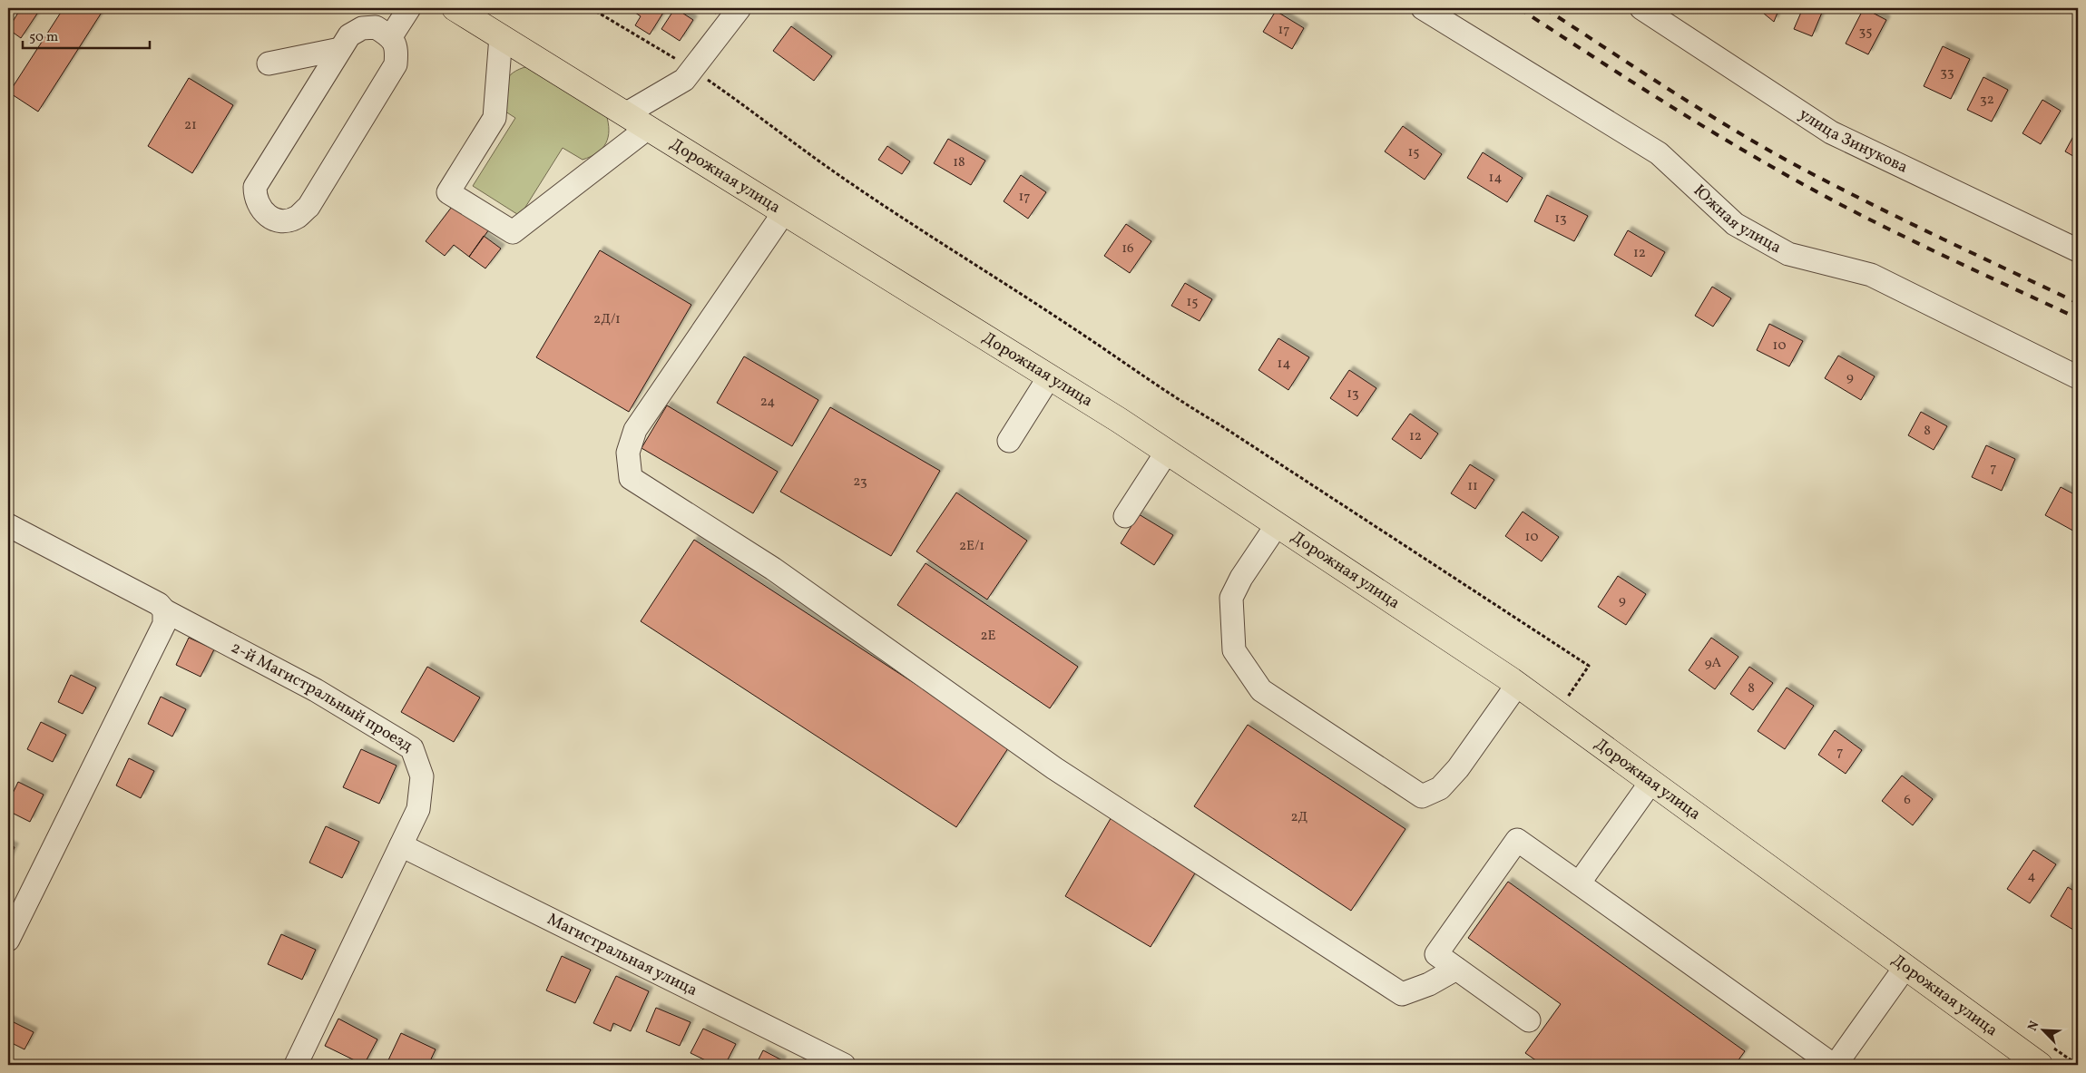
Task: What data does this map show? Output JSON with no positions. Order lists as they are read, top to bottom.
{
  "streets": {
    "main road": ["Дорожная улица"],
    "street": [
      "улица Зинукова",
      "Южная улица",
      "2-й Магистральный проезд",
      "Магистральная улица"
    ]
  },
  "crossings": [
    ["2-й Магистральный проезд", "Магистральная улица"]
  ],
  "house_numbers": [
    "17",
    "35",
    "33",
    "32",
    "21",
    "15",
    "18",
    "14",
    "17",
    "13",
    "16",
    "12",
    "15",
    "2Д/1",
    "10",
    "14",
    "9",
    "13",
    "24",
    "8",
    "12",
    "7",
    "23",
    "11",
    "10",
    "2Е/1",
    "9",
    "2Е",
    "9А",
    "8",
    "7",
    "6",
    "2Д",
    "4"
  ],
  "scale_bar": "50 m",
  "north": "top left"
}
